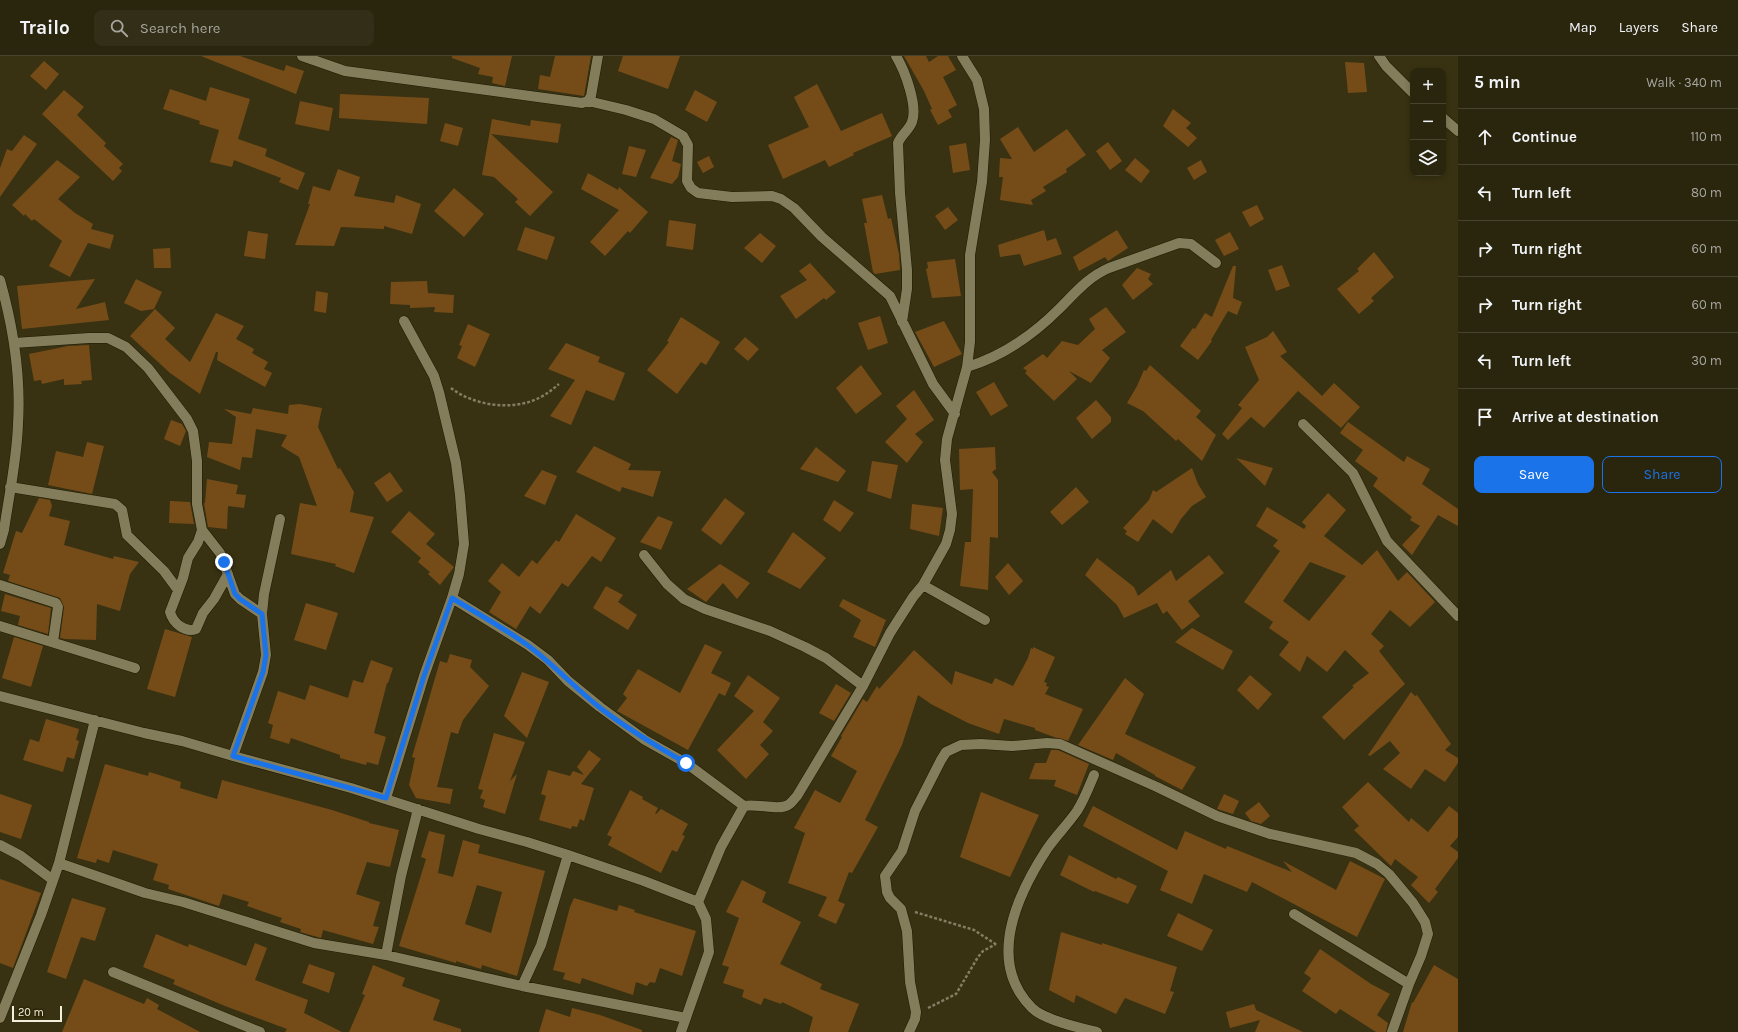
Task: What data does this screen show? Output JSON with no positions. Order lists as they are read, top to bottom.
{
  "scale_bar": "20 m",
  "page": {
    "header": "Trailo",
    "search": "Search here",
    "nav": ["Map", "Layers", "Share"],
    "heading": ["5 min", "Walk · 340 m"],
    "map_buttons": ["+", "−"],
    "list": [
      ["Continue", "110 m"],
      ["Turn left", "80 m"],
      ["Turn right", "60 m"],
      ["Turn right", "60 m"],
      ["Turn left", "30 m"],
      "Arrive at destination"
    ],
    "buttons": ["Save", "Share"],
    "scale": "20 m"
  }
}
